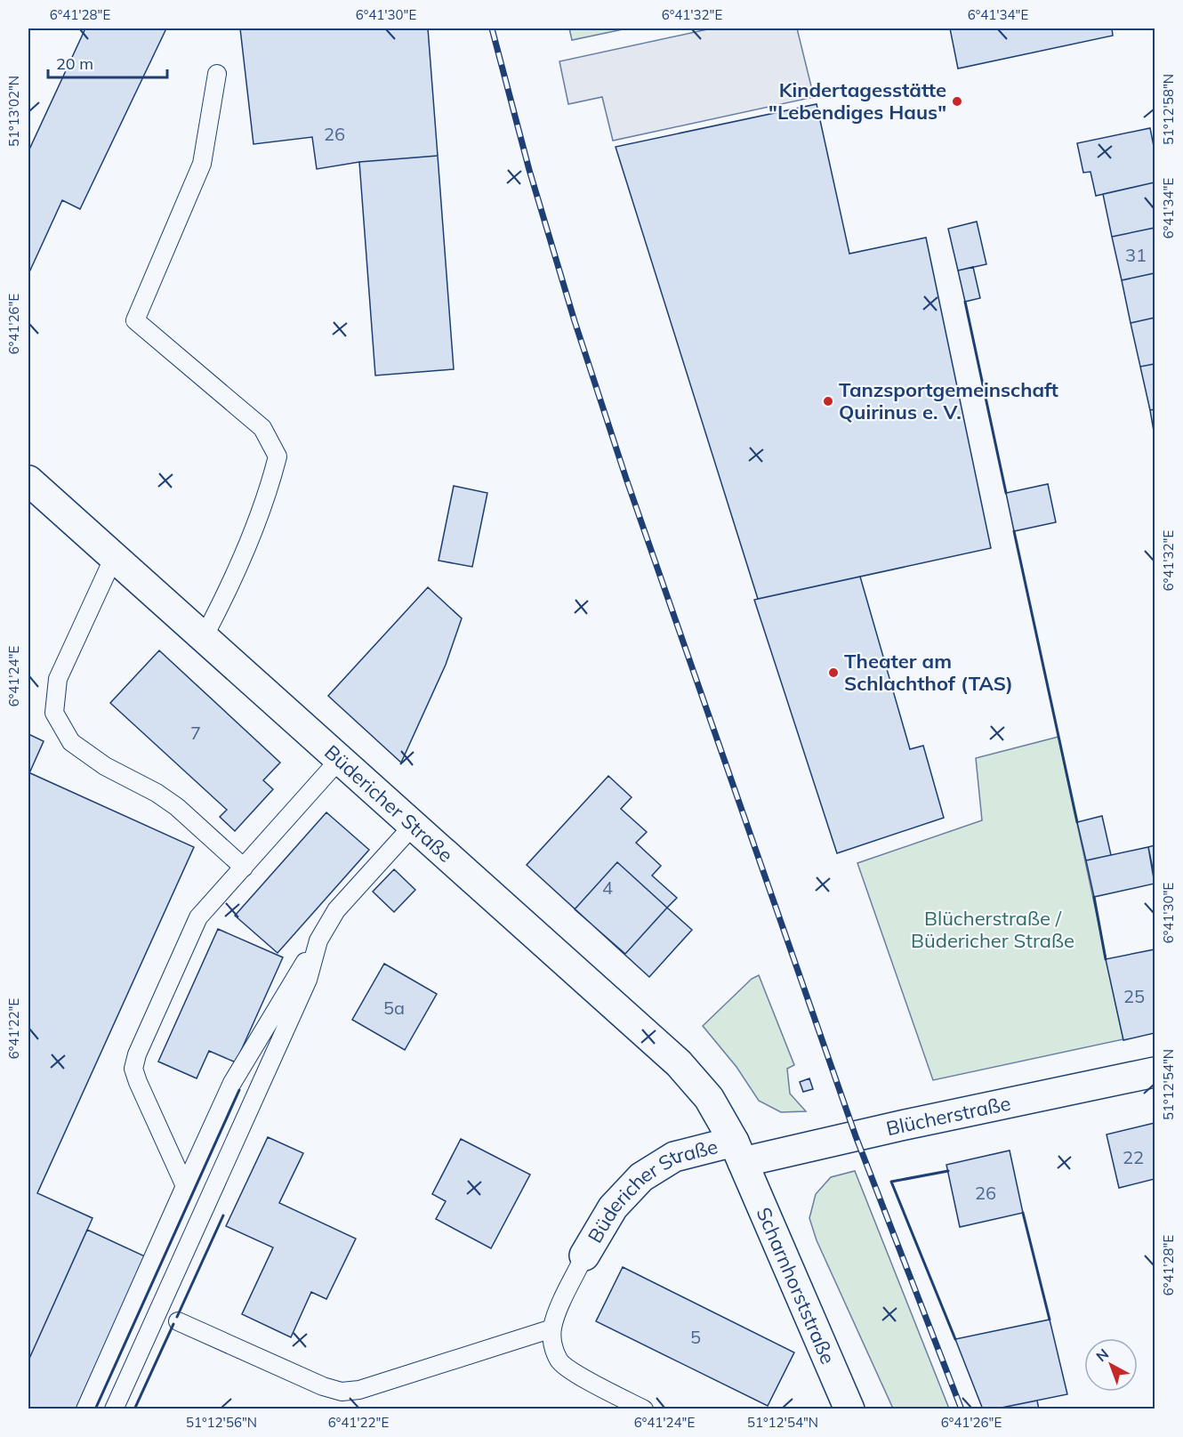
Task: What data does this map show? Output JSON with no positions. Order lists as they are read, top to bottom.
{
  "streets": {
    "street": ["Büdericher Straße", "Blücherstraße", "Scharnhorststraße"]
  },
  "crossings": [
    ["Büdericher Straße", "Blücherstraße"],
    ["Büdericher Straße", "Scharnhorststraße"],
    ["Blücherstraße", "Scharnhorststraße"]
  ],
  "parks": ["Blücherstraße / Büdericher Straße"],
  "places": ["Kindertagesstätte \"Lebendiges Haus\"", "Tanzsportgemeinschaft Quirinus e. V.", "Theater am Schlachthof (TAS)"],
  "house_numbers": [
    "26",
    "31",
    "7",
    "4",
    "25",
    "5a",
    "22",
    "26",
    "5"
  ],
  "scale_bar": "20 m",
  "north": "top left",
  "coordinates": [
    "6°41'28\"E",
    "6°41'30\"E",
    "6°41'32\"E",
    "6°41'34\"E",
    "51°12'58\"N",
    "51°13'02\"N",
    "6°41'26\"E",
    "6°41'24\"E",
    "6°41'22\"E",
    "51°12'54\"N",
    "51°12'56\"N"
  ]
}
